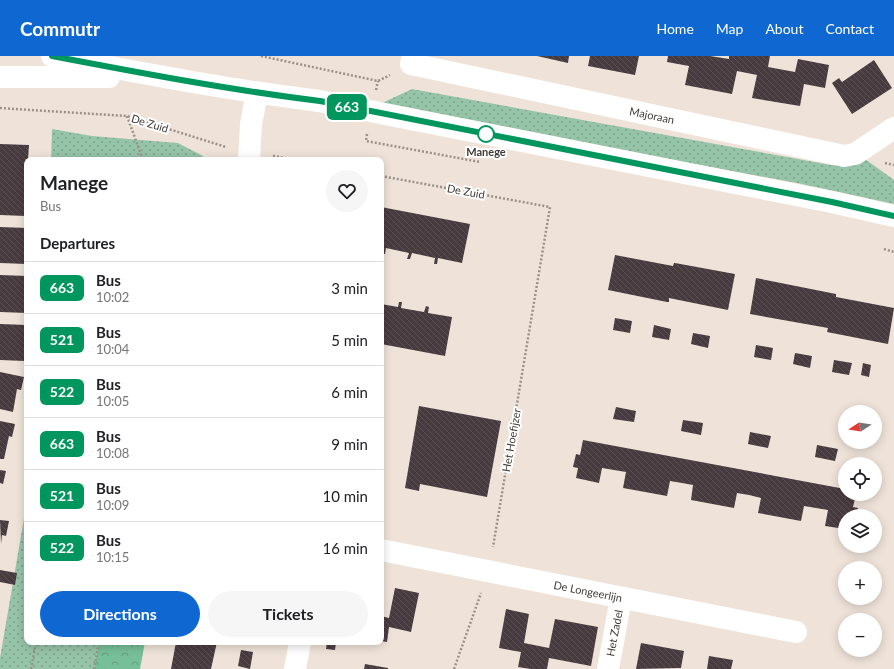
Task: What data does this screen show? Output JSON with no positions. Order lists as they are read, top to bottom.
{
  "streets": {
    "street": ["Majoraan", "De Longeerlijn", "Het Zadel"],
    "path": ["De Zuid", "Het Hoefijzer"]
  },
  "crossings": [
    ["De Zuid", "Het Hoefijzer"],
    ["Het Hoefijzer", "De Longeerlijn"],
    ["De Longeerlijn", "Het Zadel"]
  ],
  "places": ["Manege"],
  "lines": ["bus line 663"],
  "north": "left",
  "page": {
    "header": "Commutr",
    "nav": [
      "Home",
      "Map",
      "About",
      "Contact"
    ],
    "on_map": "663",
    "heading": [
      ["Manege", "Bus"],
      "Departures"
    ],
    "list": [
      {
        "mark": "663",
        "name": "Bus",
        "note": "10:02",
        "value": "3 min"
      },
      {
        "mark": "521",
        "name": "Bus",
        "note": "10:04",
        "value": "5 min"
      },
      {
        "mark": "522",
        "name": "Bus",
        "note": "10:05",
        "value": "6 min"
      },
      {
        "mark": "663",
        "name": "Bus",
        "note": "10:08",
        "value": "9 min"
      },
      {
        "mark": "521",
        "name": "Bus",
        "note": "10:09",
        "value": "10 min"
      },
      {
        "mark": "522",
        "name": "Bus",
        "note": "10:15",
        "value": "16 min"
      }
    ],
    "map_buttons": ["+", "−"],
    "buttons": ["Directions", "Tickets"]
  }
}
